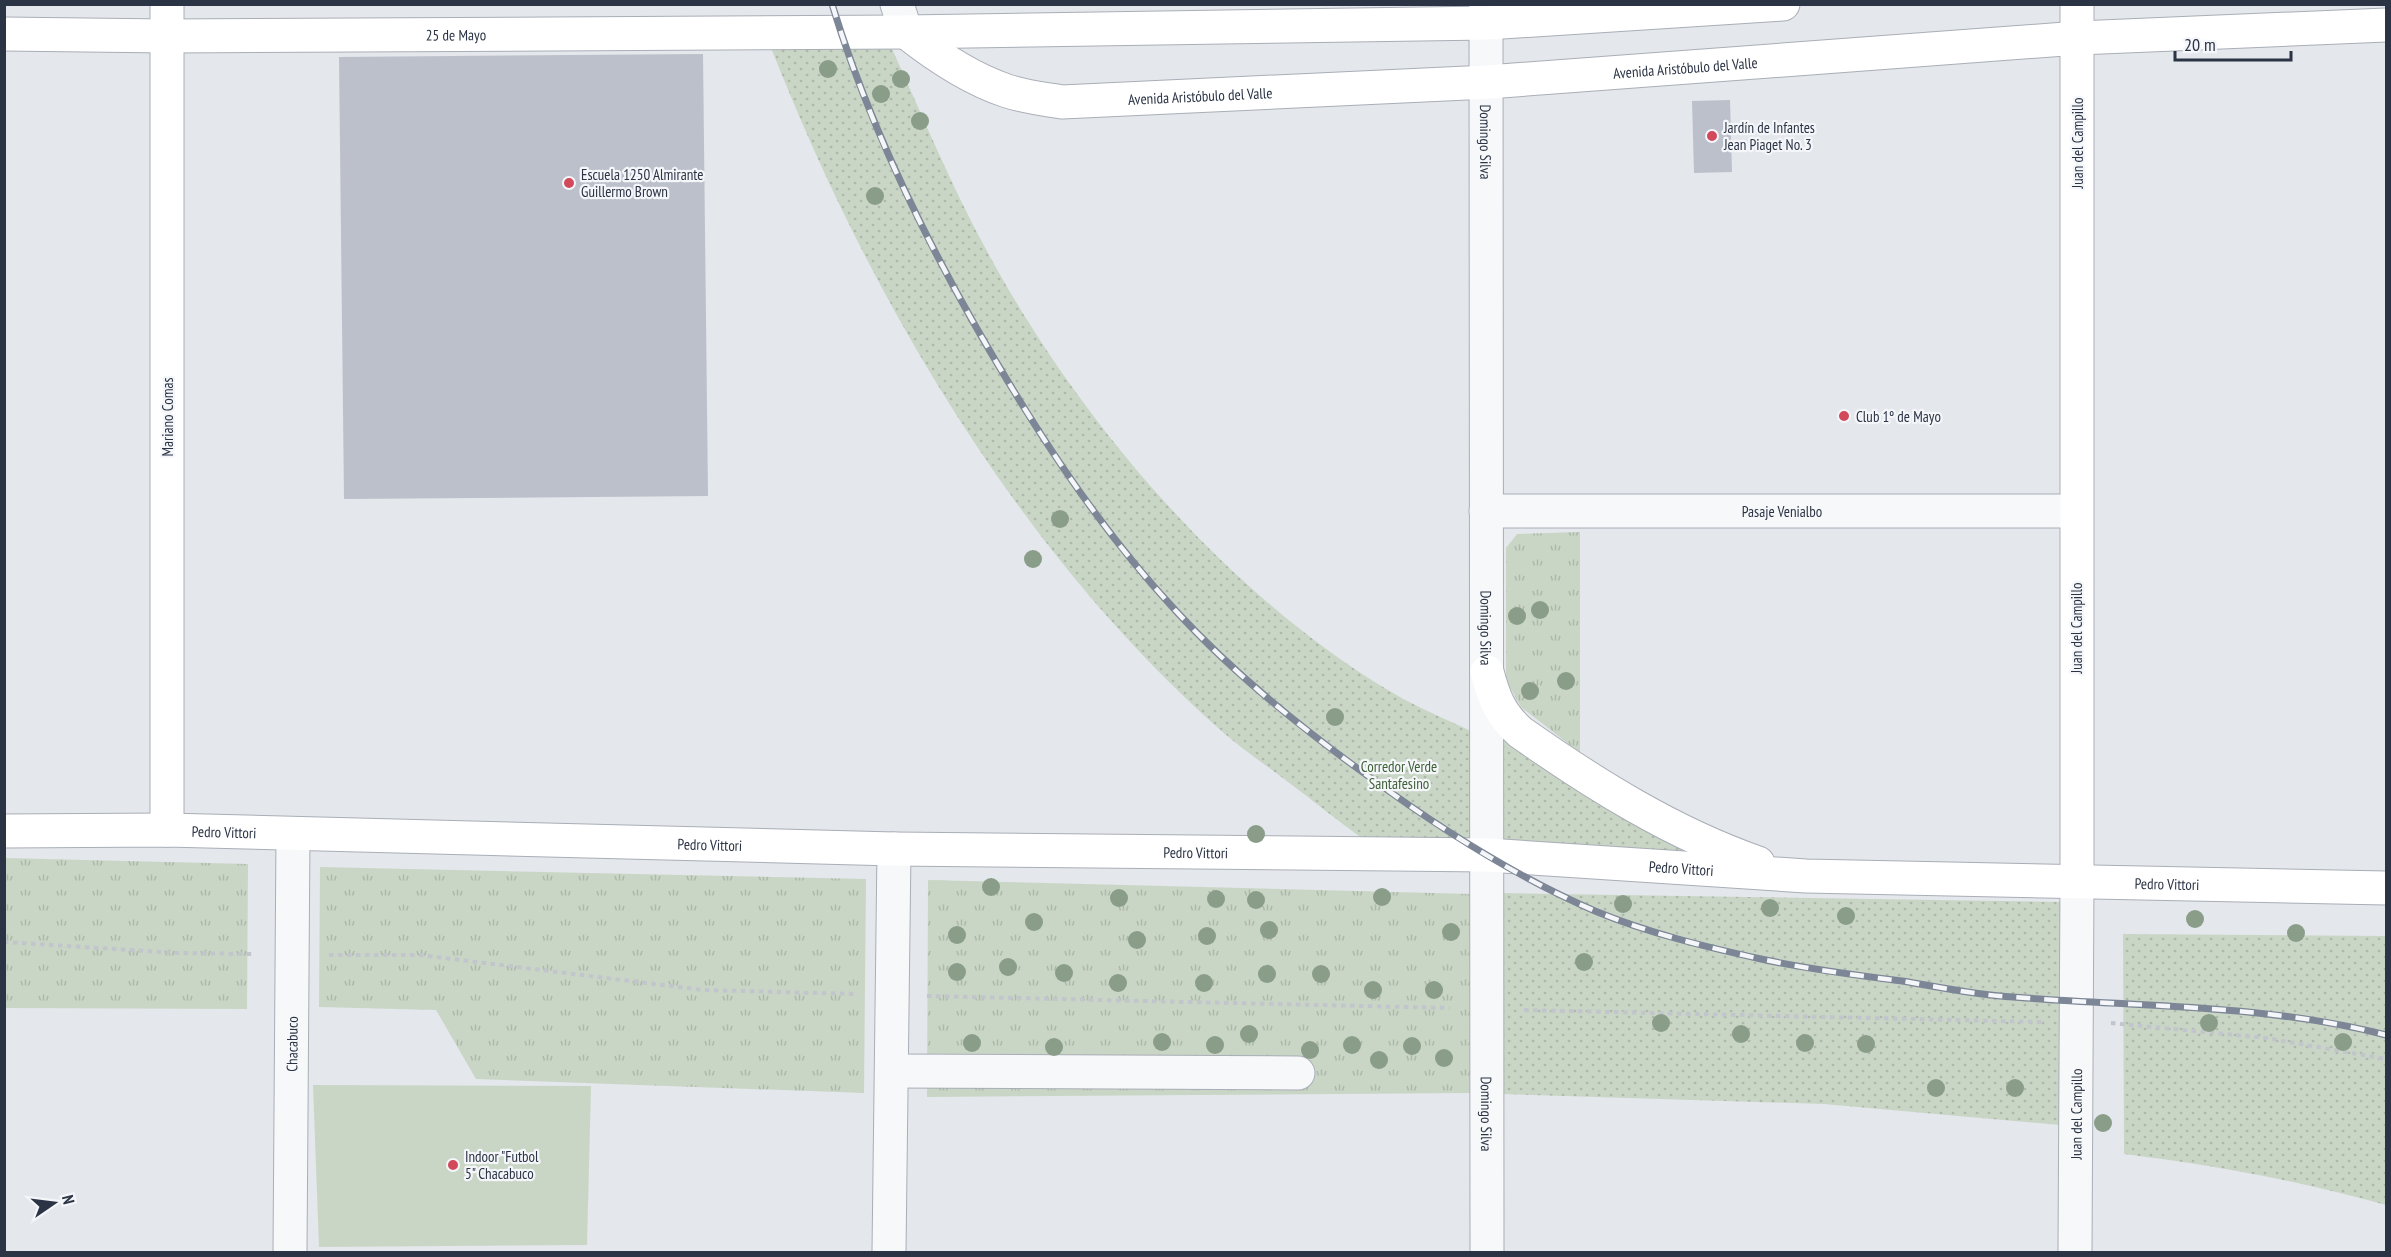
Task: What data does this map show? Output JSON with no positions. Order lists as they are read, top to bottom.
{
  "streets": {
    "street": [
      "25 de Mayo",
      "Avenida Aristóbulo del Valle",
      "Domingo Silva",
      "Juan del Campillo",
      "Mariano Comas",
      "Pasaje Venialbo",
      "Pedro Vittori",
      "Chacabuco"
    ]
  },
  "crossings": [
    ["25 de Mayo", "Avenida Aristóbulo del Valle"],
    ["25 de Mayo", "Mariano Comas"],
    ["Avenida Aristóbulo del Valle", "Domingo Silva"],
    ["Avenida Aristóbulo del Valle", "Juan del Campillo"],
    ["Domingo Silva", "Pasaje Venialbo"],
    ["Domingo Silva", "Pedro Vittori"],
    ["Juan del Campillo", "Pasaje Venialbo"],
    ["Juan del Campillo", "Pedro Vittori"],
    ["Mariano Comas", "Pedro Vittori"],
    ["Pedro Vittori", "Chacabuco"]
  ],
  "parks": ["Corredor Verde Santafesino"],
  "places": [
    "Jardín de Infantes Jean Piaget No. 3",
    "Escuela 1250 Almirante Guillermo Brown",
    "Club 1º de Mayo",
    "Indoor \"Futbol 5\" Chacabuco"
  ],
  "scale_bar": "20 m",
  "north": "right"
}
